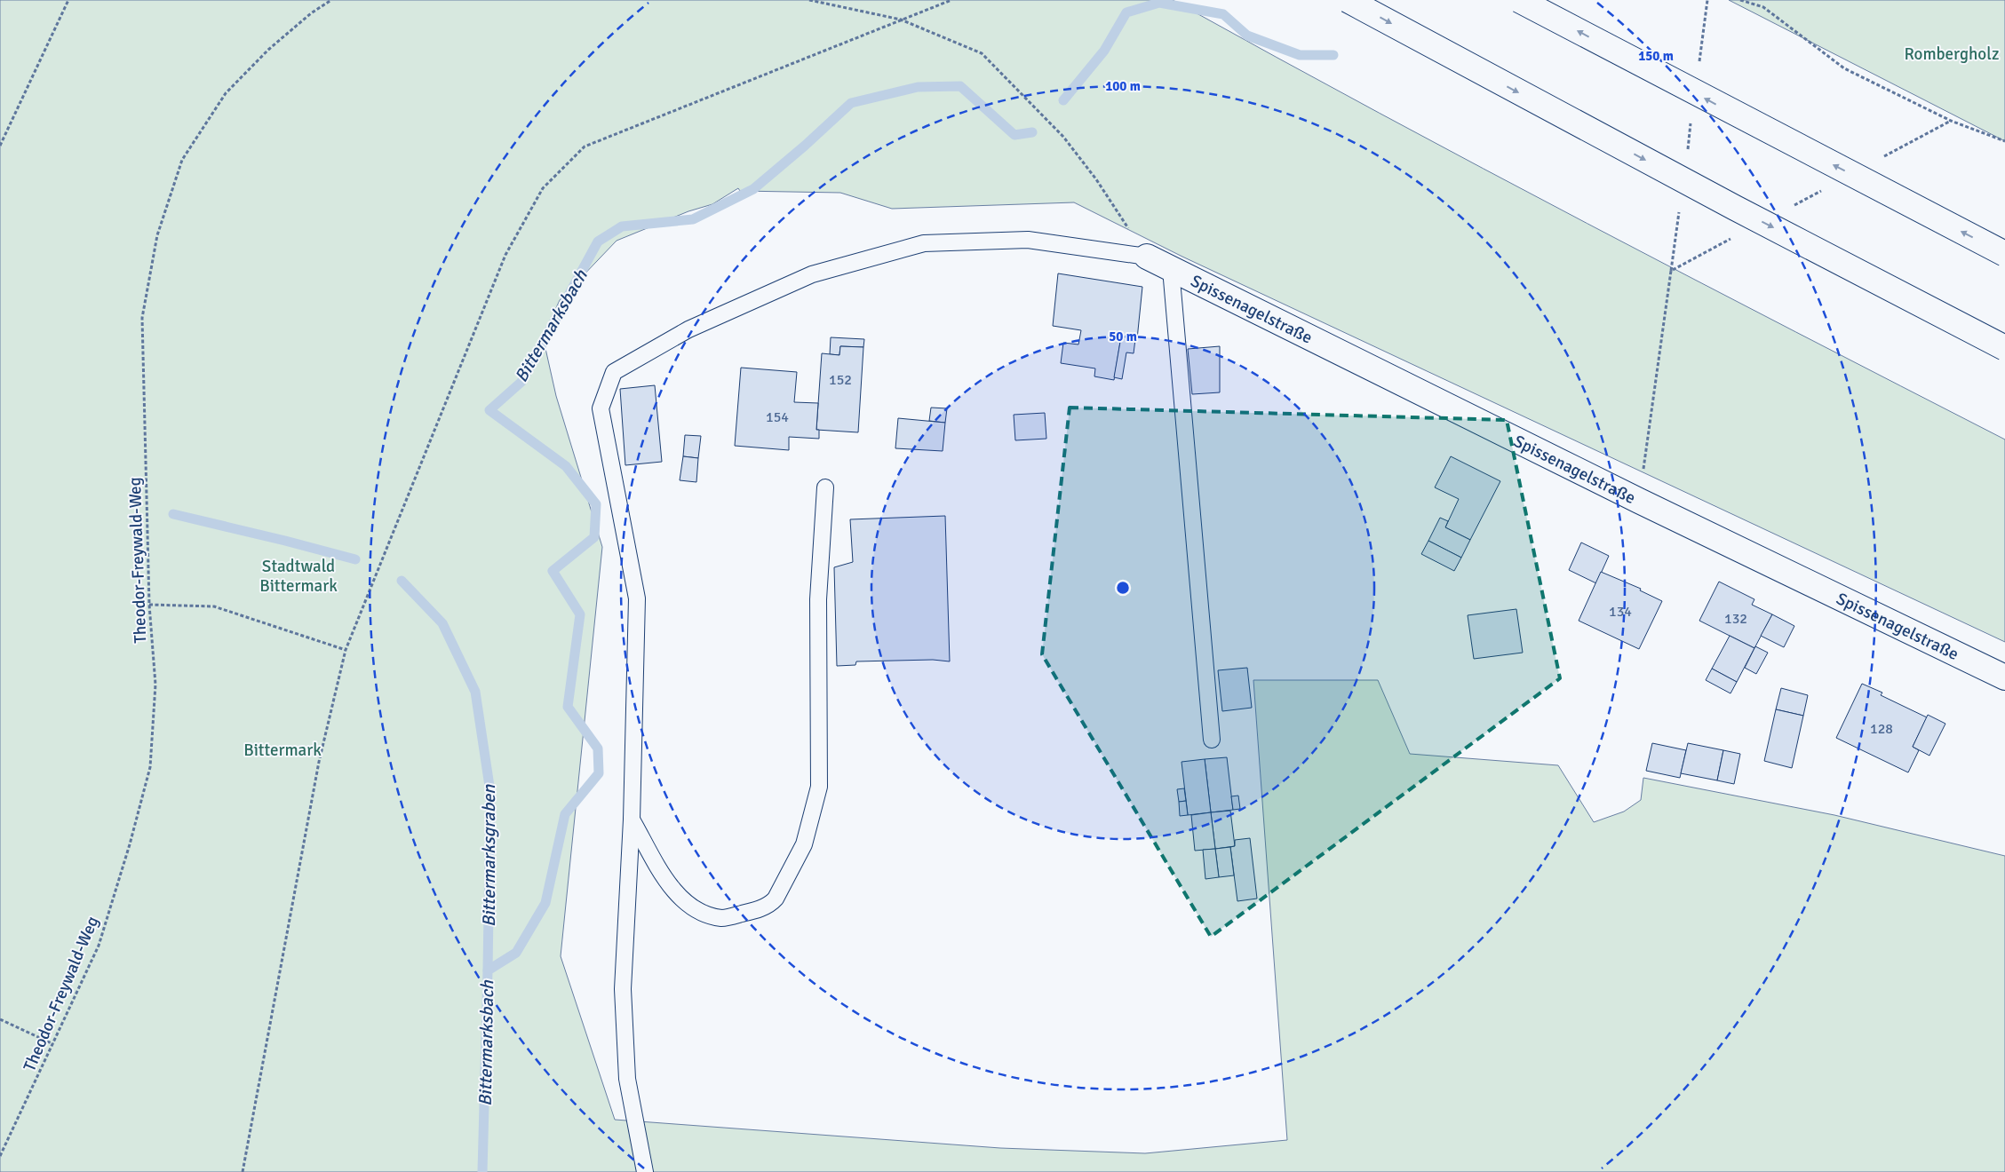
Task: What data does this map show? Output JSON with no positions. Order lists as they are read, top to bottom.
{
  "streets": {
    "main road": ["Spissenagelstraße"],
    "path": ["Theodor-Freywald-Weg"]
  },
  "water": ["Bittermarksbach", "Bittermarksgraben"],
  "parks": ["Rombergholz", "Stadtwald Bittermark", "Bittermark"],
  "house_numbers": [
    "152",
    "154",
    "134",
    "132",
    "128"
  ],
  "rings": ["150 m", "100 m", "50 m"]
}
